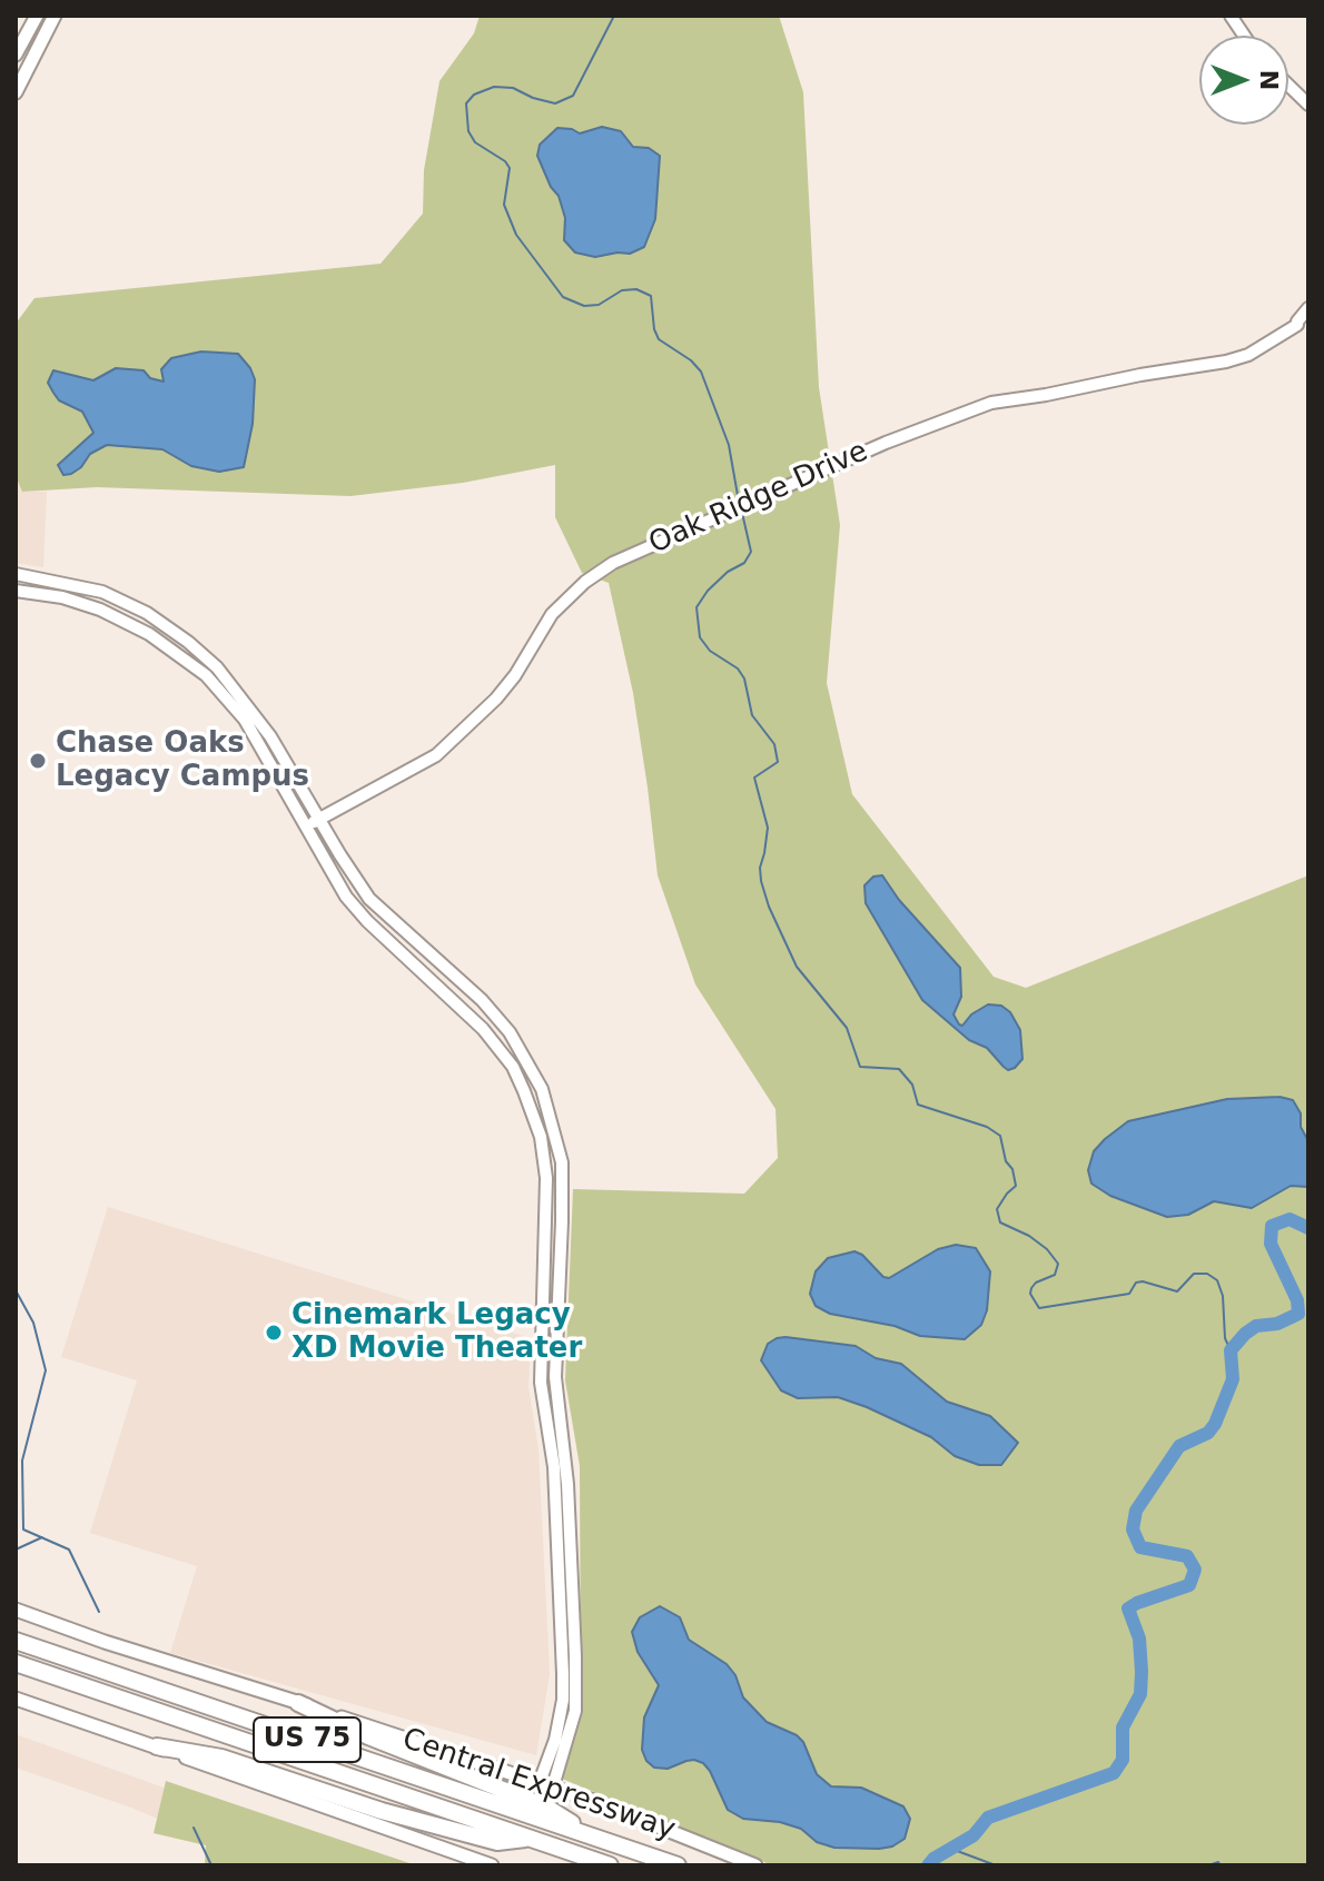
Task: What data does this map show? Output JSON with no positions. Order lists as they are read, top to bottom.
{
  "streets": {
    "highway": ["US 75", "Central Expressway"],
    "street": ["Oak Ridge Drive"]
  },
  "places": ["Chase Oaks Legacy Campus", "Cinemark Legacy XD Movie Theater"],
  "north": "right"
}
